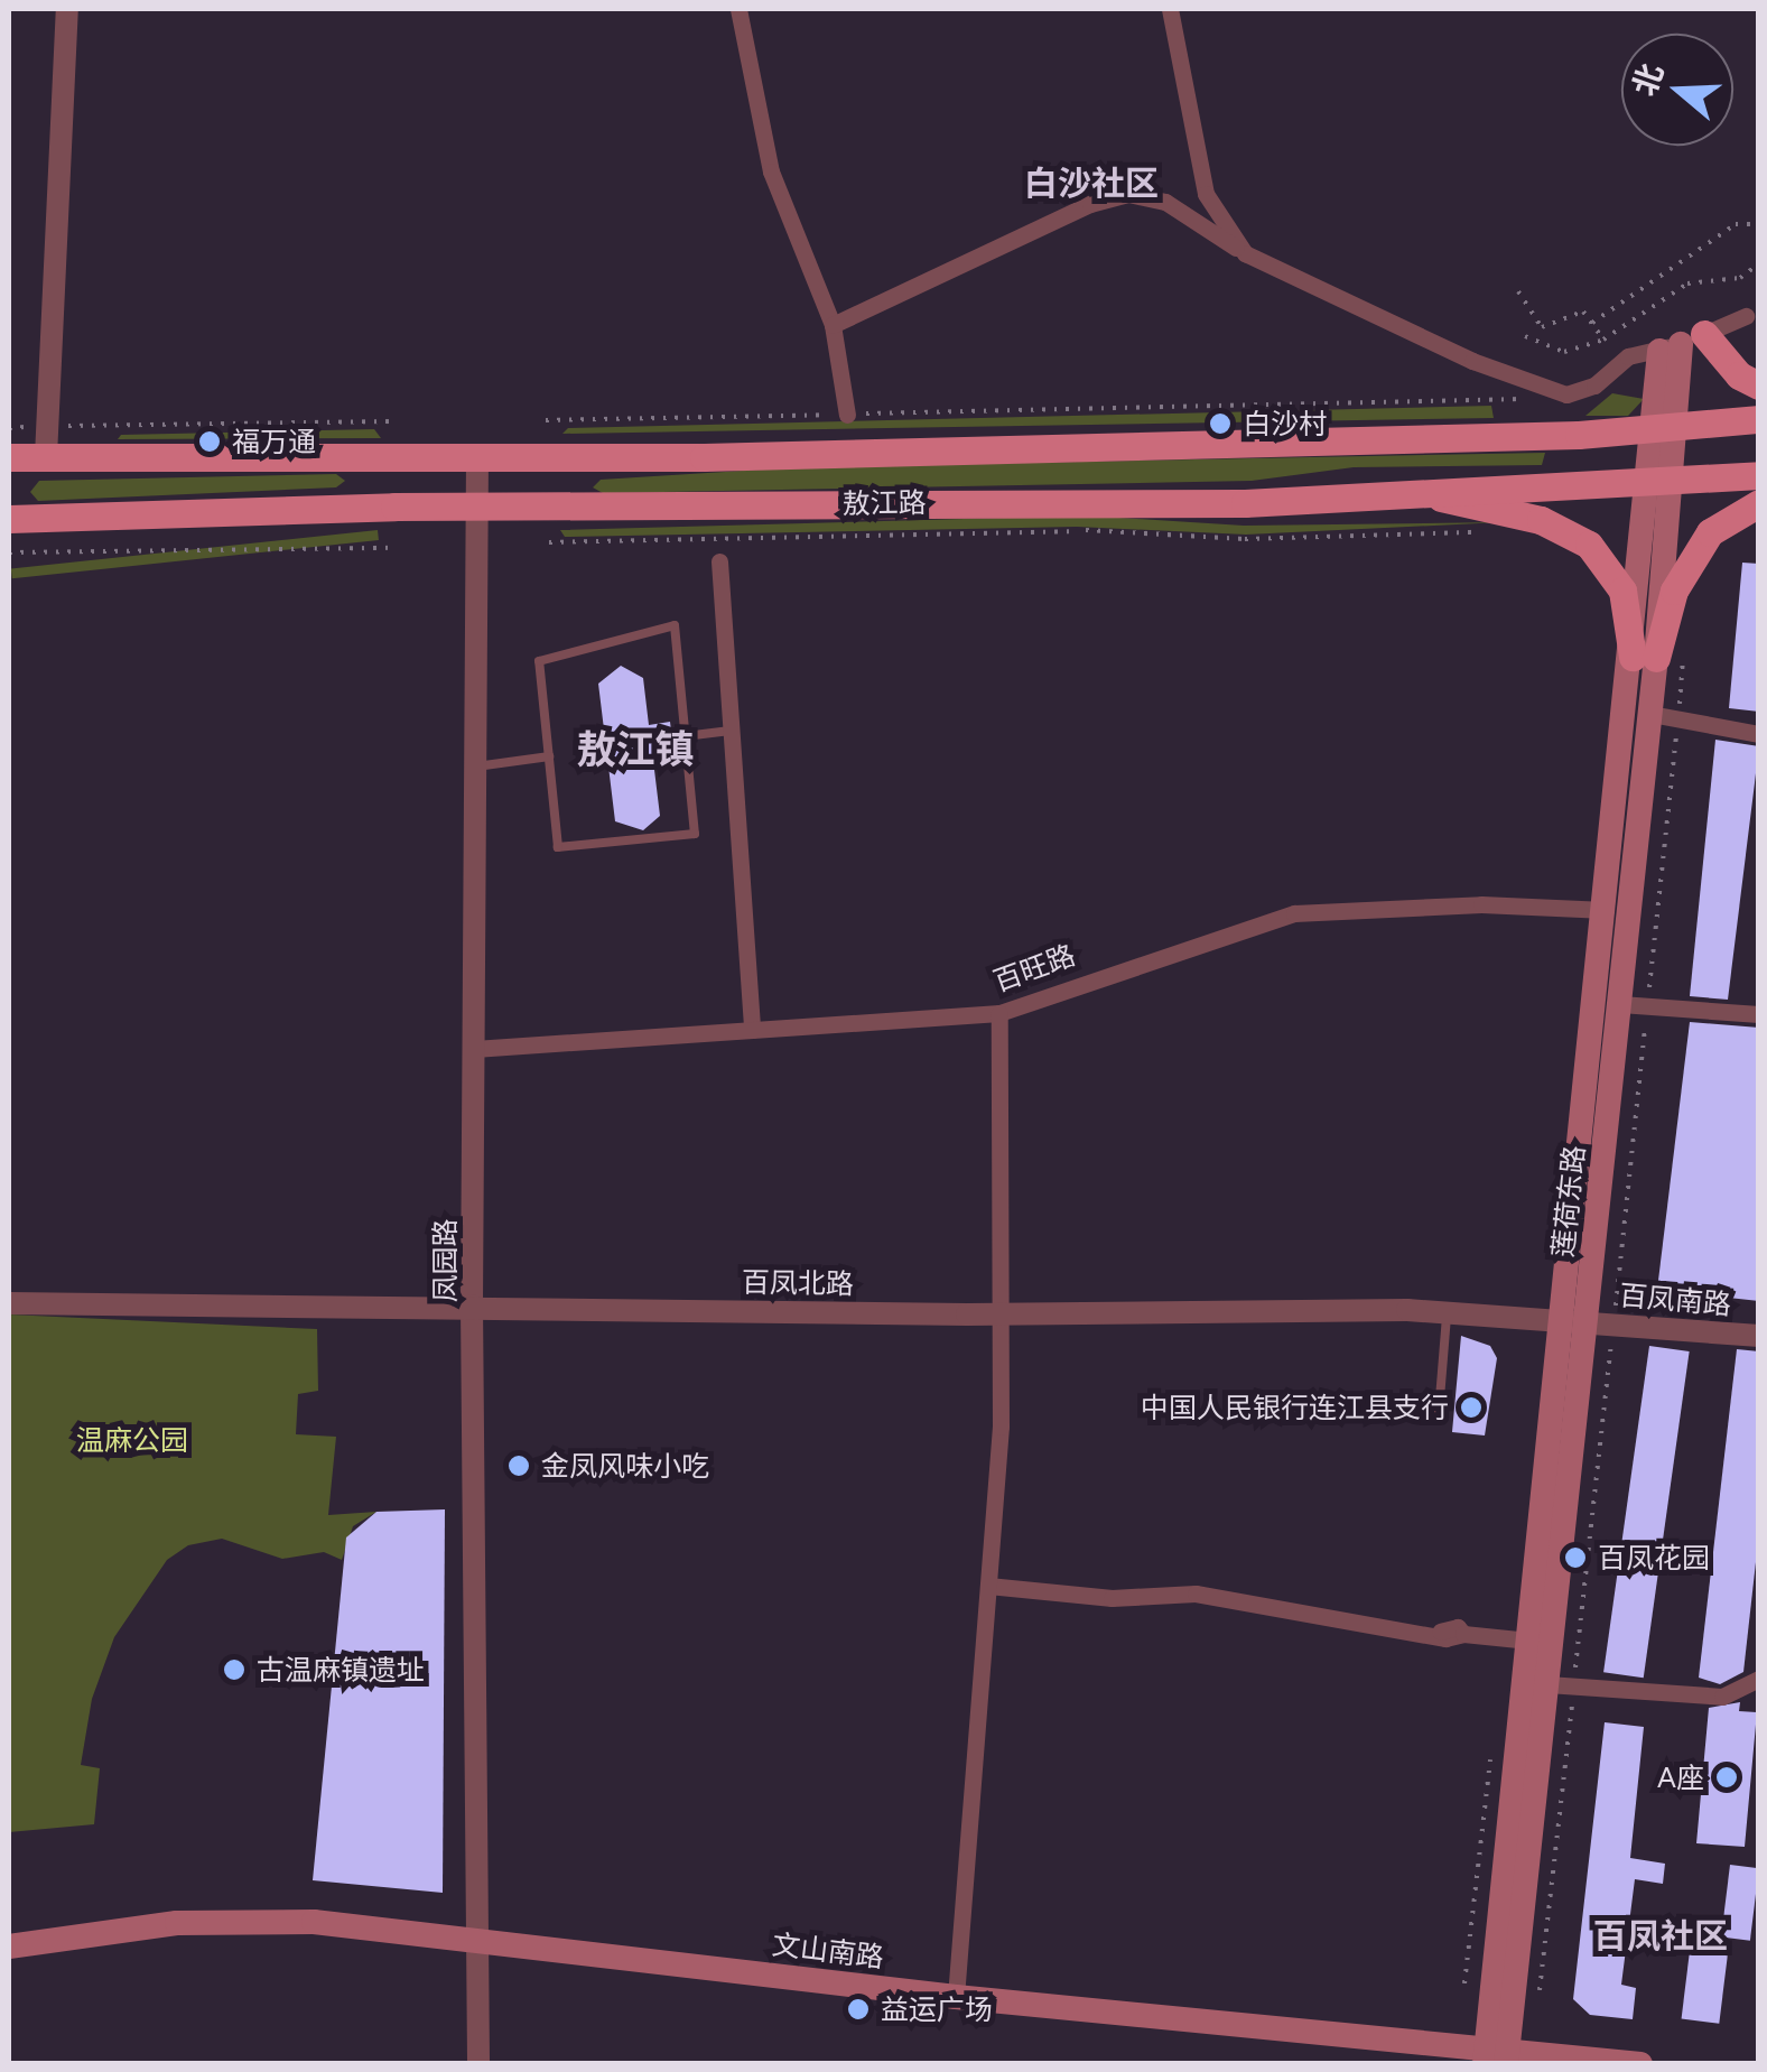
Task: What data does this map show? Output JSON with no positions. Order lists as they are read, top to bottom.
{
  "streets": {
    "main road": ["敖江路", "莲荷东路", "文山南路"],
    "street": [
      "百旺路",
      "凤园路",
      "百凤北路",
      "百凤南路"
    ]
  },
  "crossings": [
    ["敖江路", "莲荷东路"],
    ["敖江路", "凤园路"],
    ["百旺路", "莲荷东路"],
    ["百旺路", "凤园路"],
    ["莲荷东路", "百凤北路"],
    ["莲荷东路", "百凤南路"],
    ["莲荷东路", "文山南路"],
    ["凤园路", "百凤北路"],
    ["凤园路", "文山南路"],
    ["百凤北路", "百凤南路"]
  ],
  "districts": ["白沙社区", "敖江镇", "百凤社区"],
  "parks": ["温麻公园"],
  "places": [
    "白沙村",
    "福万通",
    "中国人民银行连江县支行",
    "金凤风味小吃",
    "百凤花园",
    "古温麻镇遗址",
    "A座",
    "益运广场"
  ],
  "north": "left"
}
